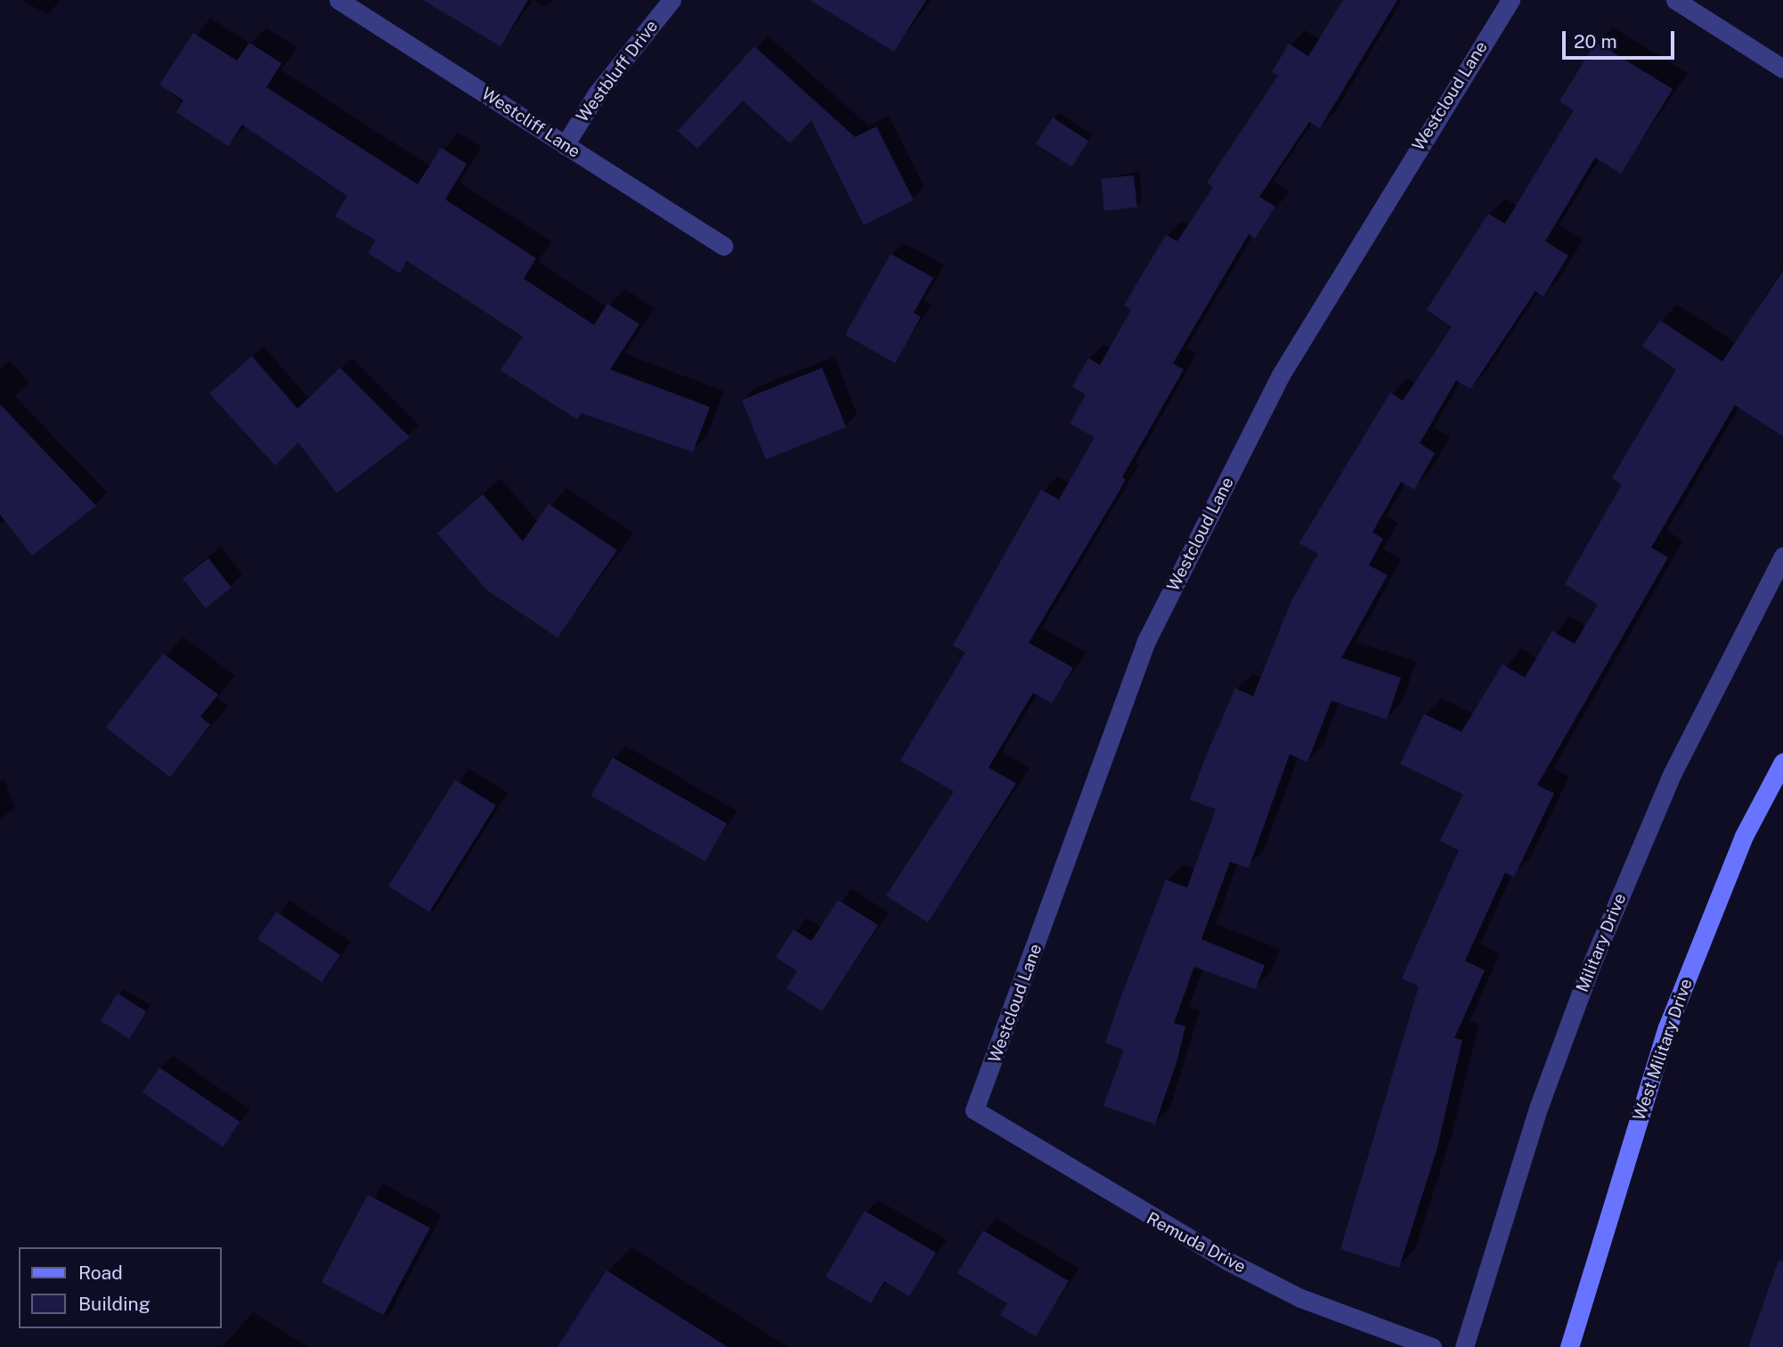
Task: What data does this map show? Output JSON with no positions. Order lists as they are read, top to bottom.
{
  "streets": {
    "main road": ["West Military Drive"],
    "street": [
      "Westbluff Drive",
      "Westcloud Lane",
      "Westcliff Lane",
      "Military Drive",
      "Remuda Drive"
    ]
  },
  "crossings": [
    ["Westbluff Drive", "Westcliff Lane"],
    ["Westcloud Lane", "Remuda Drive"]
  ],
  "legend": ["Road", "Building"],
  "scale_bar": "20 m"
}
